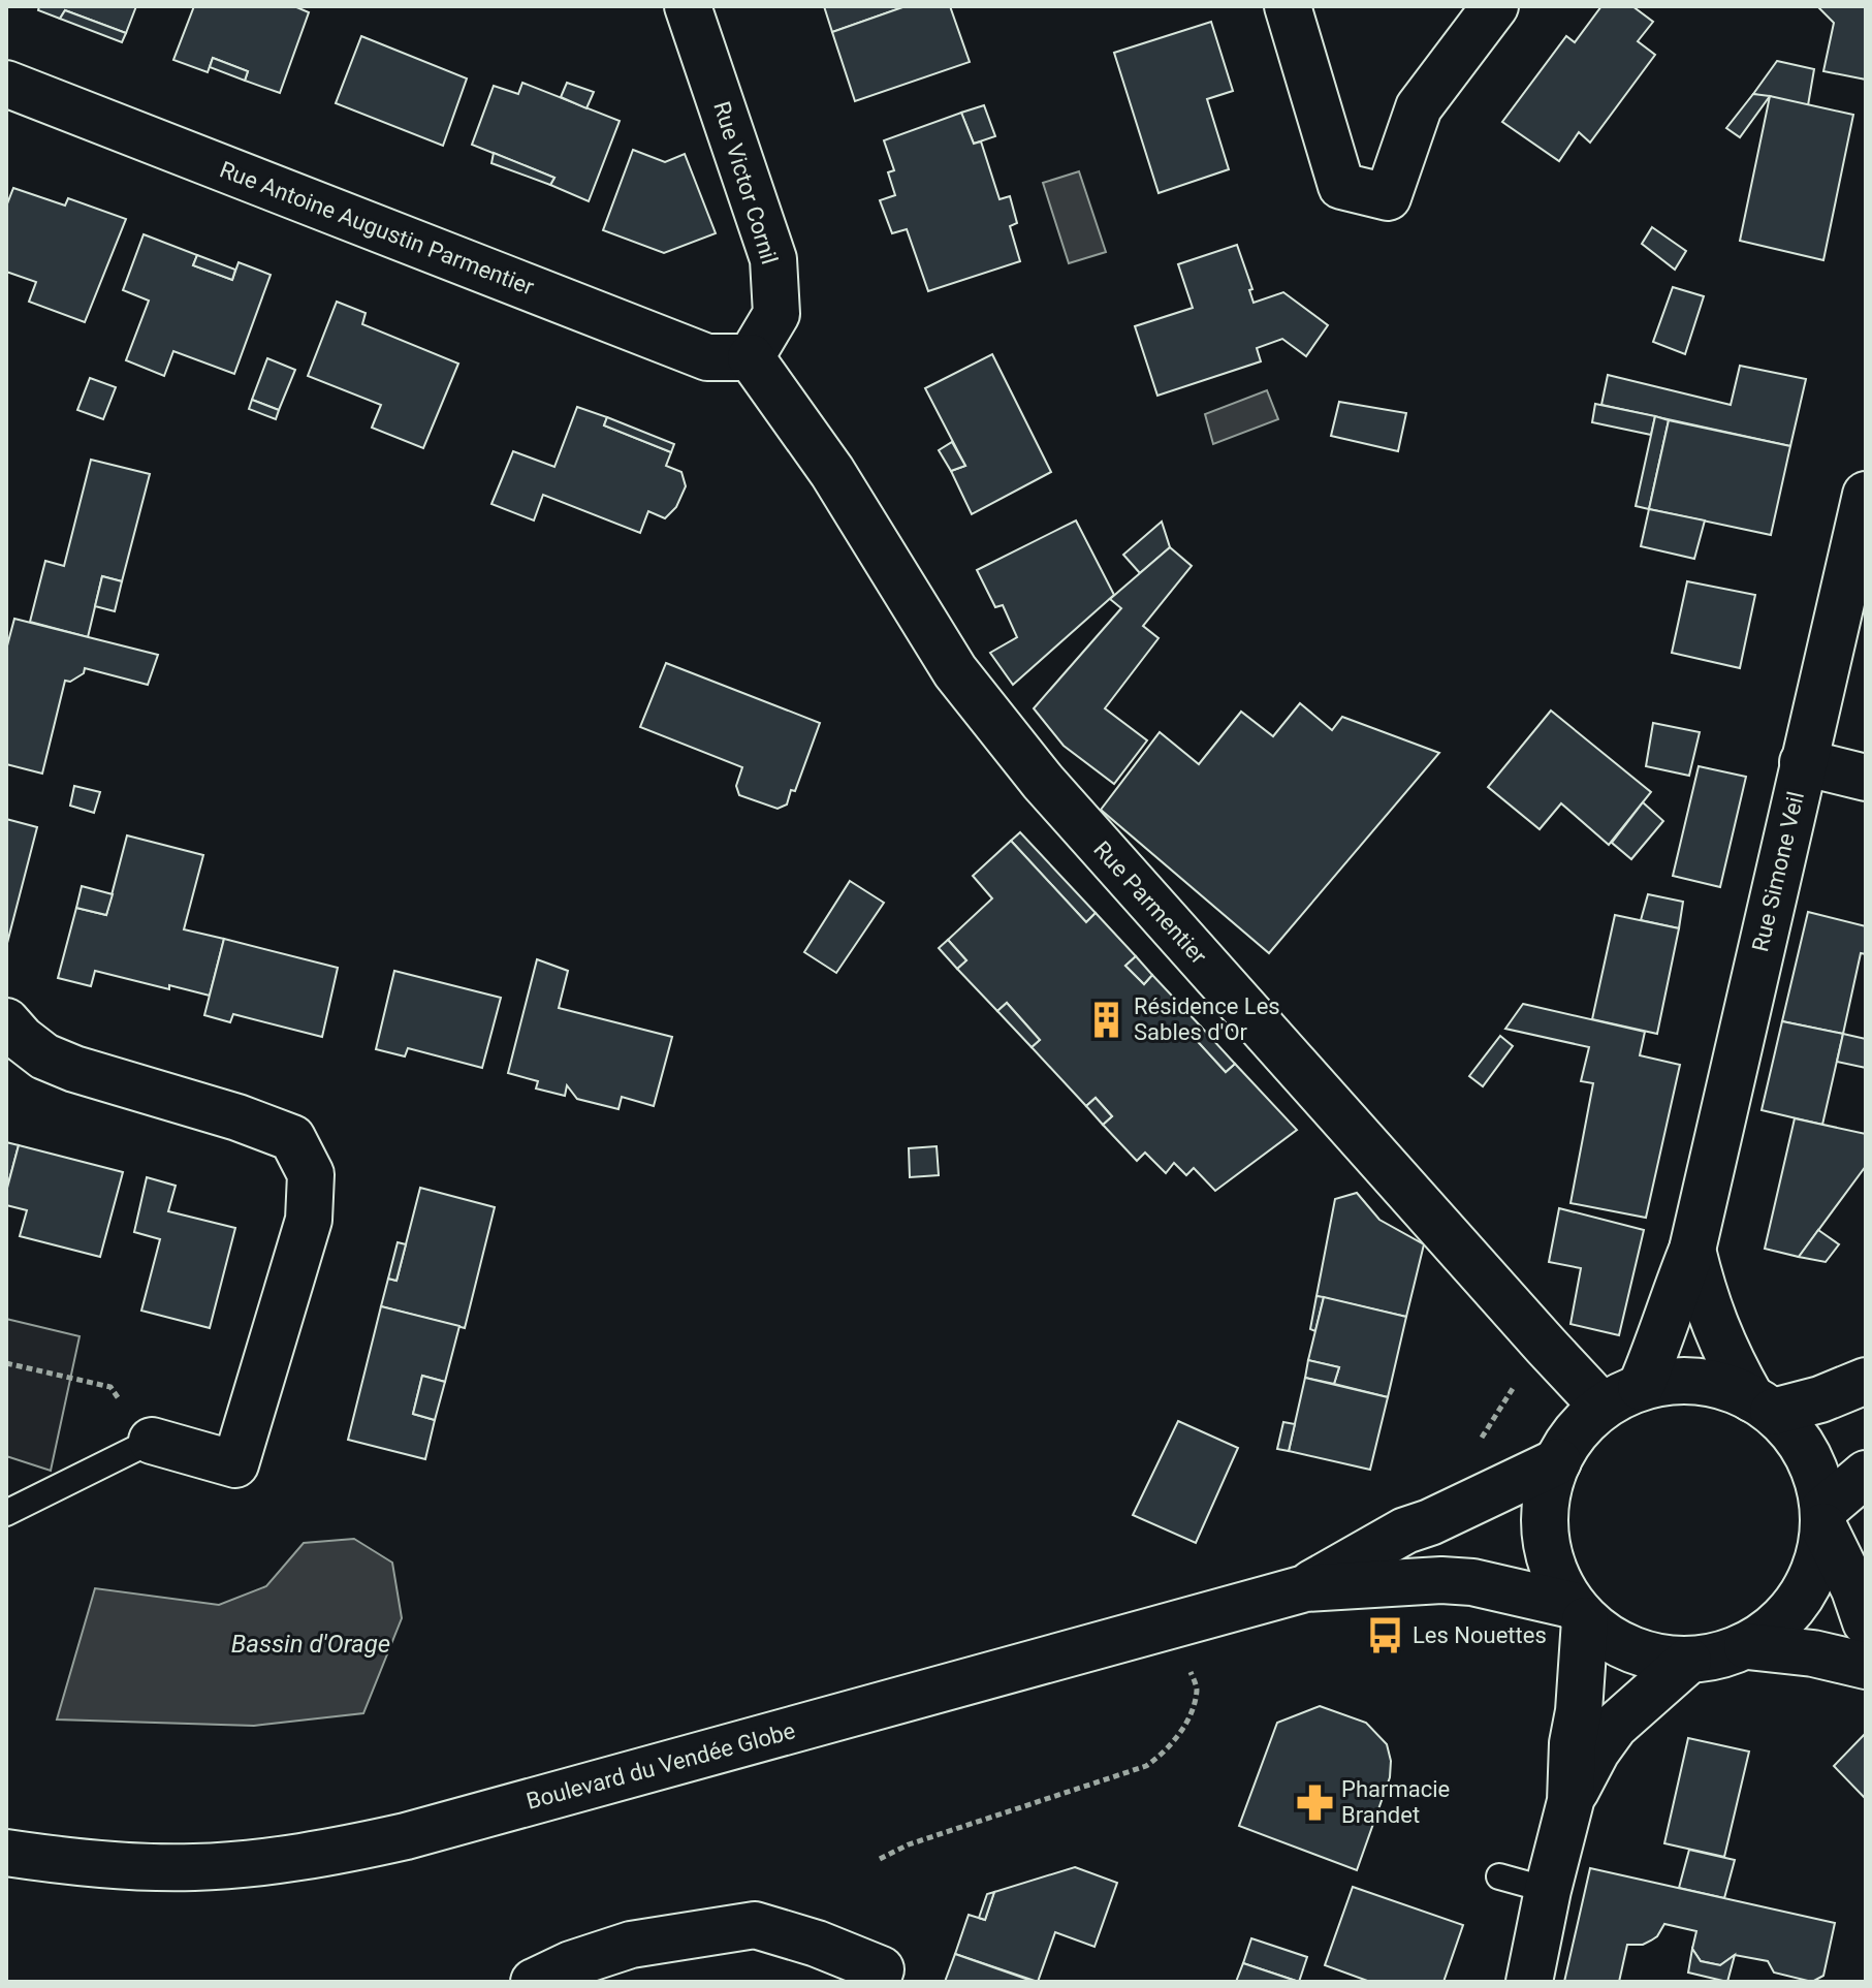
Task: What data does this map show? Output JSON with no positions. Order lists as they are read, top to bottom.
{
  "streets": {
    "main road": [
      "Rue Victor Cornil",
      "Rue Antoine Augustin Parmentier",
      "Rue Simone Veil",
      "Rue Parmentier",
      "Boulevard du Vendée Globe"
    ]
  },
  "crossings": [
    ["Rue Victor Cornil", "Rue Antoine Augustin Parmentier"],
    ["Rue Victor Cornil", "Rue Parmentier"],
    ["Rue Antoine Augustin Parmentier", "Rue Parmentier"],
    ["Rue Simone Veil", "Rue Parmentier"],
    ["Rue Simone Veil", "Boulevard du Vendée Globe"],
    ["Rue Parmentier", "Boulevard du Vendée Globe"]
  ],
  "water": ["Bassin d'Orage"],
  "places": {
    "building": ["Résidence Les Sables d'Or"],
    "bus stop": ["Les Nouettes"],
    "pharmacy": ["Pharmacie Brandet"]
  }
}
